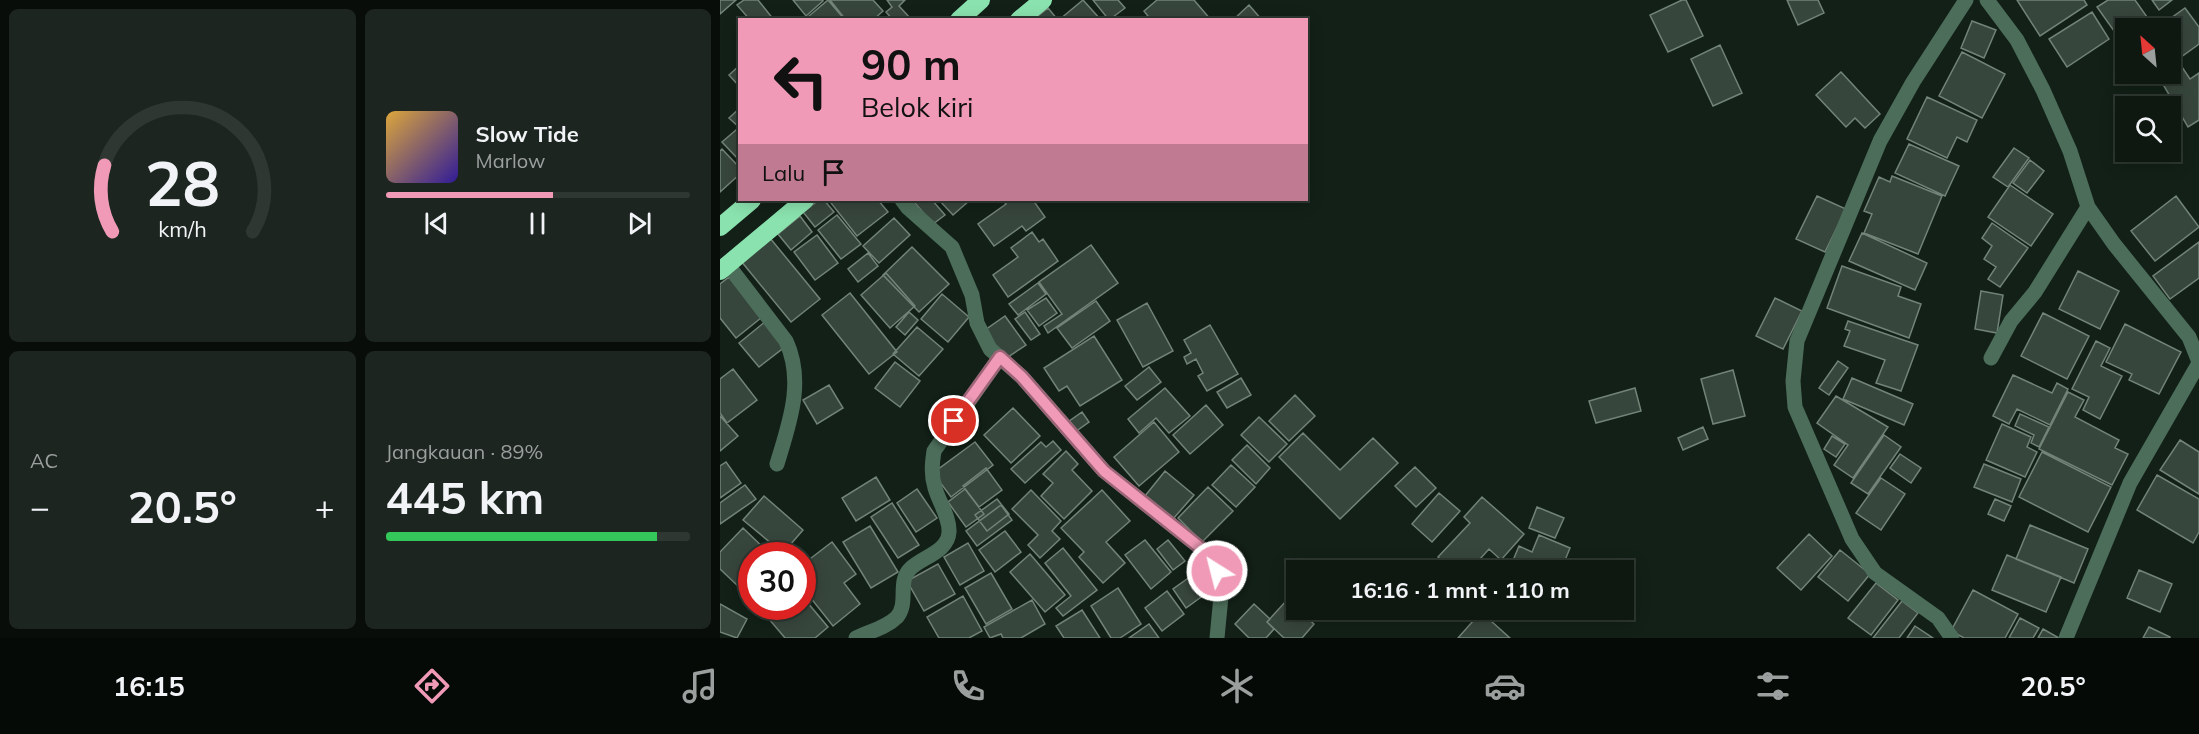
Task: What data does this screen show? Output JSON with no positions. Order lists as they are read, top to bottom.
{
  "north": "top left",
  "page": {
    "turn": ["90 m", "Belok kiri"],
    "song": ["Slow Tide", "Marlow"],
    "then": "Lalu",
    "tile": [
      "AC",
      ["Jangkauan · 89%", "445 km"]
    ],
    "heat": ["−", "20.5°", "+"],
    "limit": "30",
    "trip": "16:16 · 1 mnt · 110 m",
    "tabs": ["16:15", "20.5°"],
    "gauge": ["28", "km/h"]
  }
}
